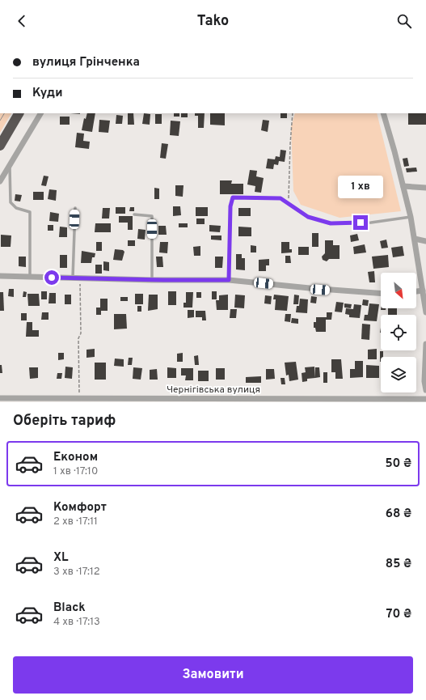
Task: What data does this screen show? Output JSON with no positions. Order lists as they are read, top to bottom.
{
  "streets": {
    "street": ["Чернігівська вулиця"]
  },
  "north": "bottom right",
  "page": {
    "header": "Tako",
    "banner": ["вулиця Грінченка", "Куди"],
    "bubble": "1 хв",
    "heading": "Оберіть тариф",
    "list": [
      {
        "name": "Економ",
        "note": "1 хв · 17:10",
        "value": "50 ₴"
      },
      {
        "name": "Комфорт",
        "note": "2 хв · 17:11",
        "value": "68 ₴"
      },
      {
        "name": "XL",
        "note": "3 хв · 17:12",
        "value": "85 ₴"
      },
      {
        "name": "Black",
        "note": "4 хв · 17:13",
        "value": "70 ₴"
      }
    ],
    "buttons": "Замовити"
  }
}
